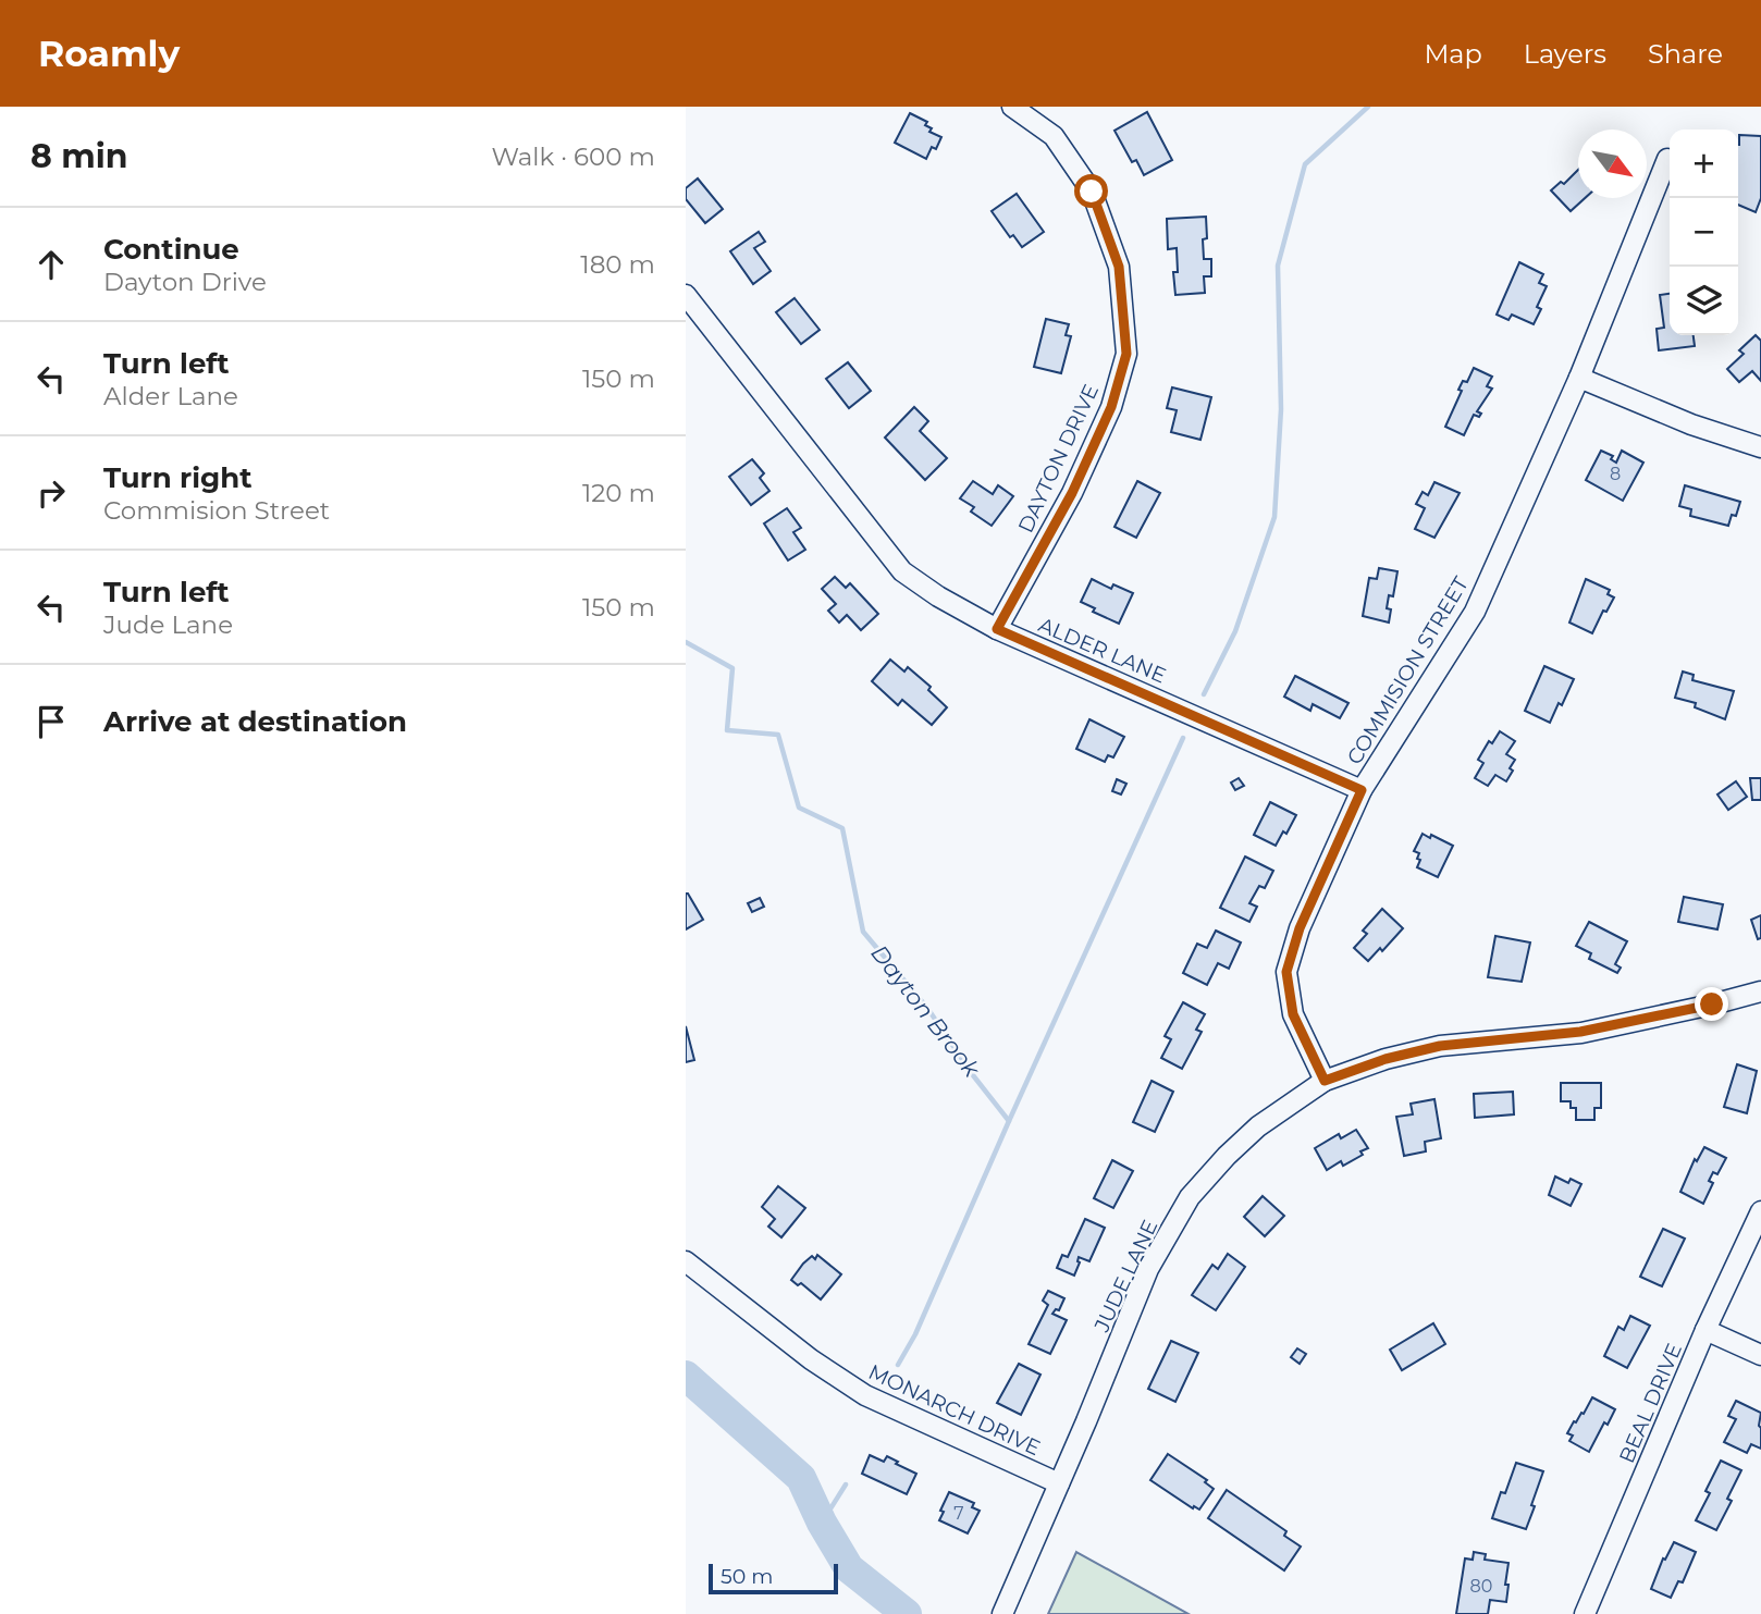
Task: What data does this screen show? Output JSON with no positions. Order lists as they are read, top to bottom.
{
  "streets": {
    "street": [
      "DAYTON DRIVE",
      "ALDER LANE",
      "COMMISION STREET",
      "JUDE LANE",
      "BEAL DRIVE",
      "MONARCH DRIVE"
    ]
  },
  "crossings": [
    ["DAYTON DRIVE", "ALDER LANE"],
    ["ALDER LANE", "COMMISION STREET"],
    ["COMMISION STREET", "JUDE LANE"],
    ["JUDE LANE", "MONARCH DRIVE"]
  ],
  "water": ["Dayton Brook"],
  "house_numbers": ["8", "7", "80"],
  "scale_bar": "50 m",
  "north": "bottom right",
  "page": {
    "header": "Roamly",
    "nav": ["Map", "Layers", "Share"],
    "heading": ["8 min", "Walk · 600 m"],
    "map_buttons": ["+", "−"],
    "list": [
      ["Continue", "Dayton Drive", "180 m"],
      ["Turn left", "Alder Lane", "150 m"],
      ["Turn right", "Commision Street", "120 m"],
      ["Turn left", "Jude Lane", "150 m"],
      "Arrive at destination"
    ],
    "scale": "50 m"
  }
}
